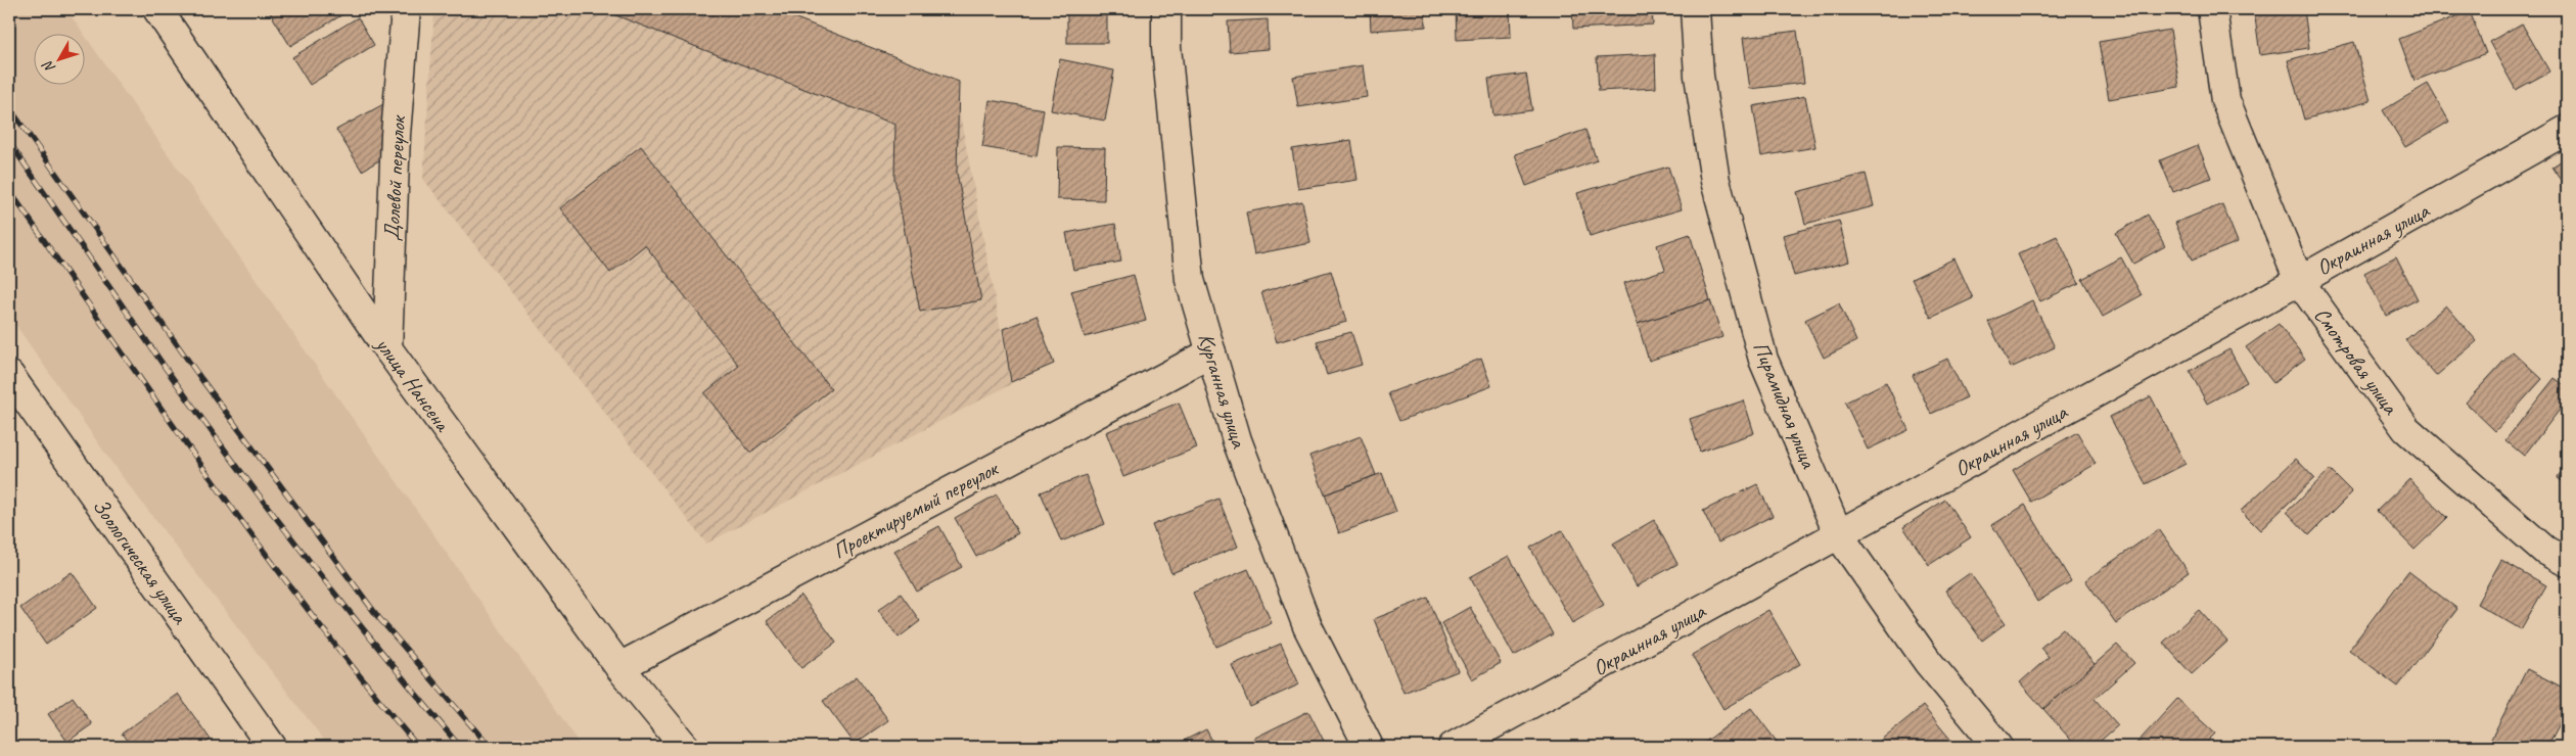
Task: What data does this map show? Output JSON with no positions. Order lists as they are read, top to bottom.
{
  "streets": {
    "street": [
      "Долевой переулок",
      "Окраинная улица",
      "Смотровая улица",
      "улица Нансена",
      "Курганная улица",
      "Пирамидная улица",
      "Проектируемый переулок",
      "Зоологическая улица"
    ]
  },
  "crossings": [
    ["Долевой переулок", "улица Нансена"],
    ["Окраинная улица", "Смотровая улица"],
    ["Окраинная улица", "Пирамидная улица"],
    ["улица Нансена", "Проектируемый переулок"],
    ["Курганная улица", "Проектируемый переулок"]
  ],
  "north": "bottom left"
}
